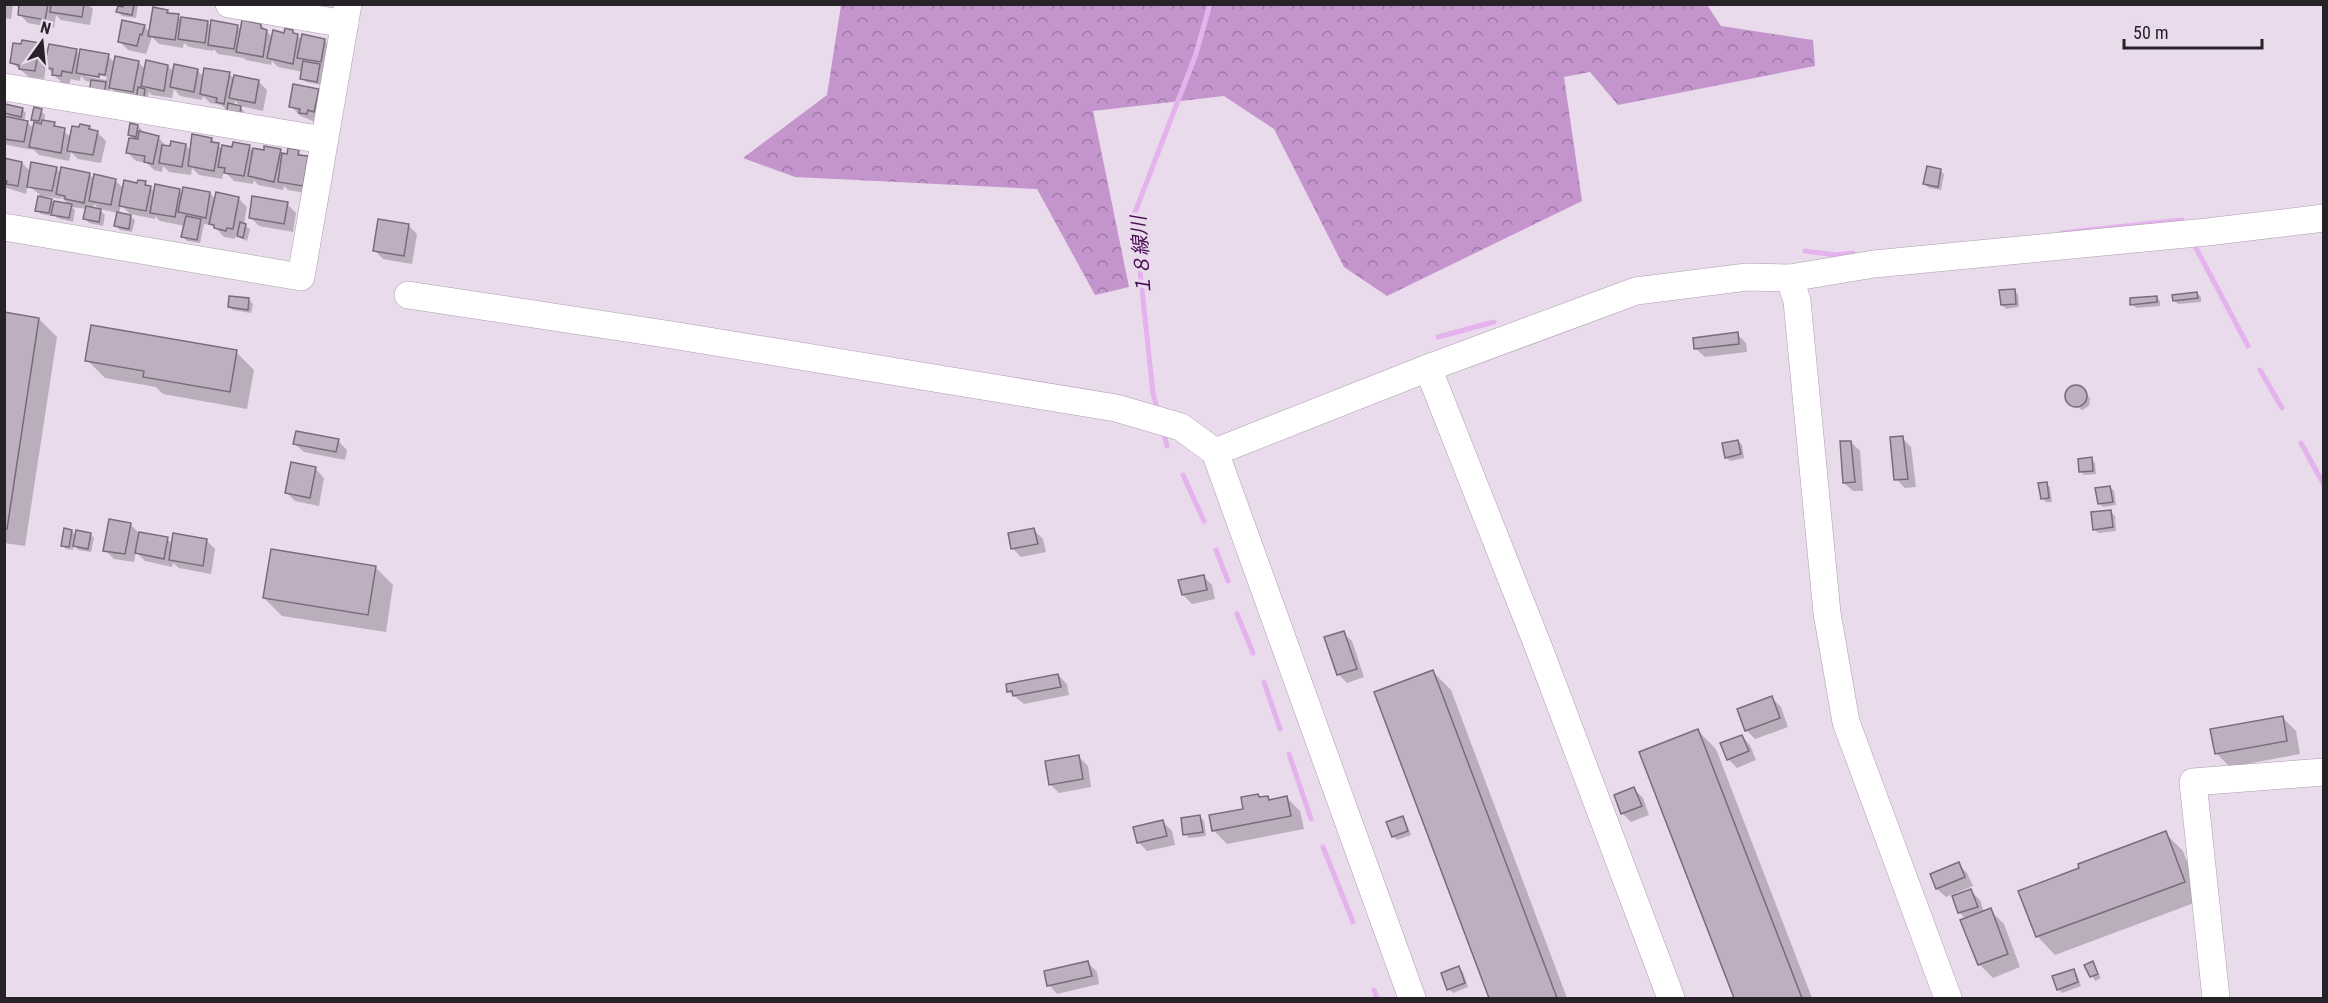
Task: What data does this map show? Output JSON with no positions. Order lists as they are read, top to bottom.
{
  "water": ["１８線川"],
  "scale_bar": "50 m",
  "north": "top"
}
